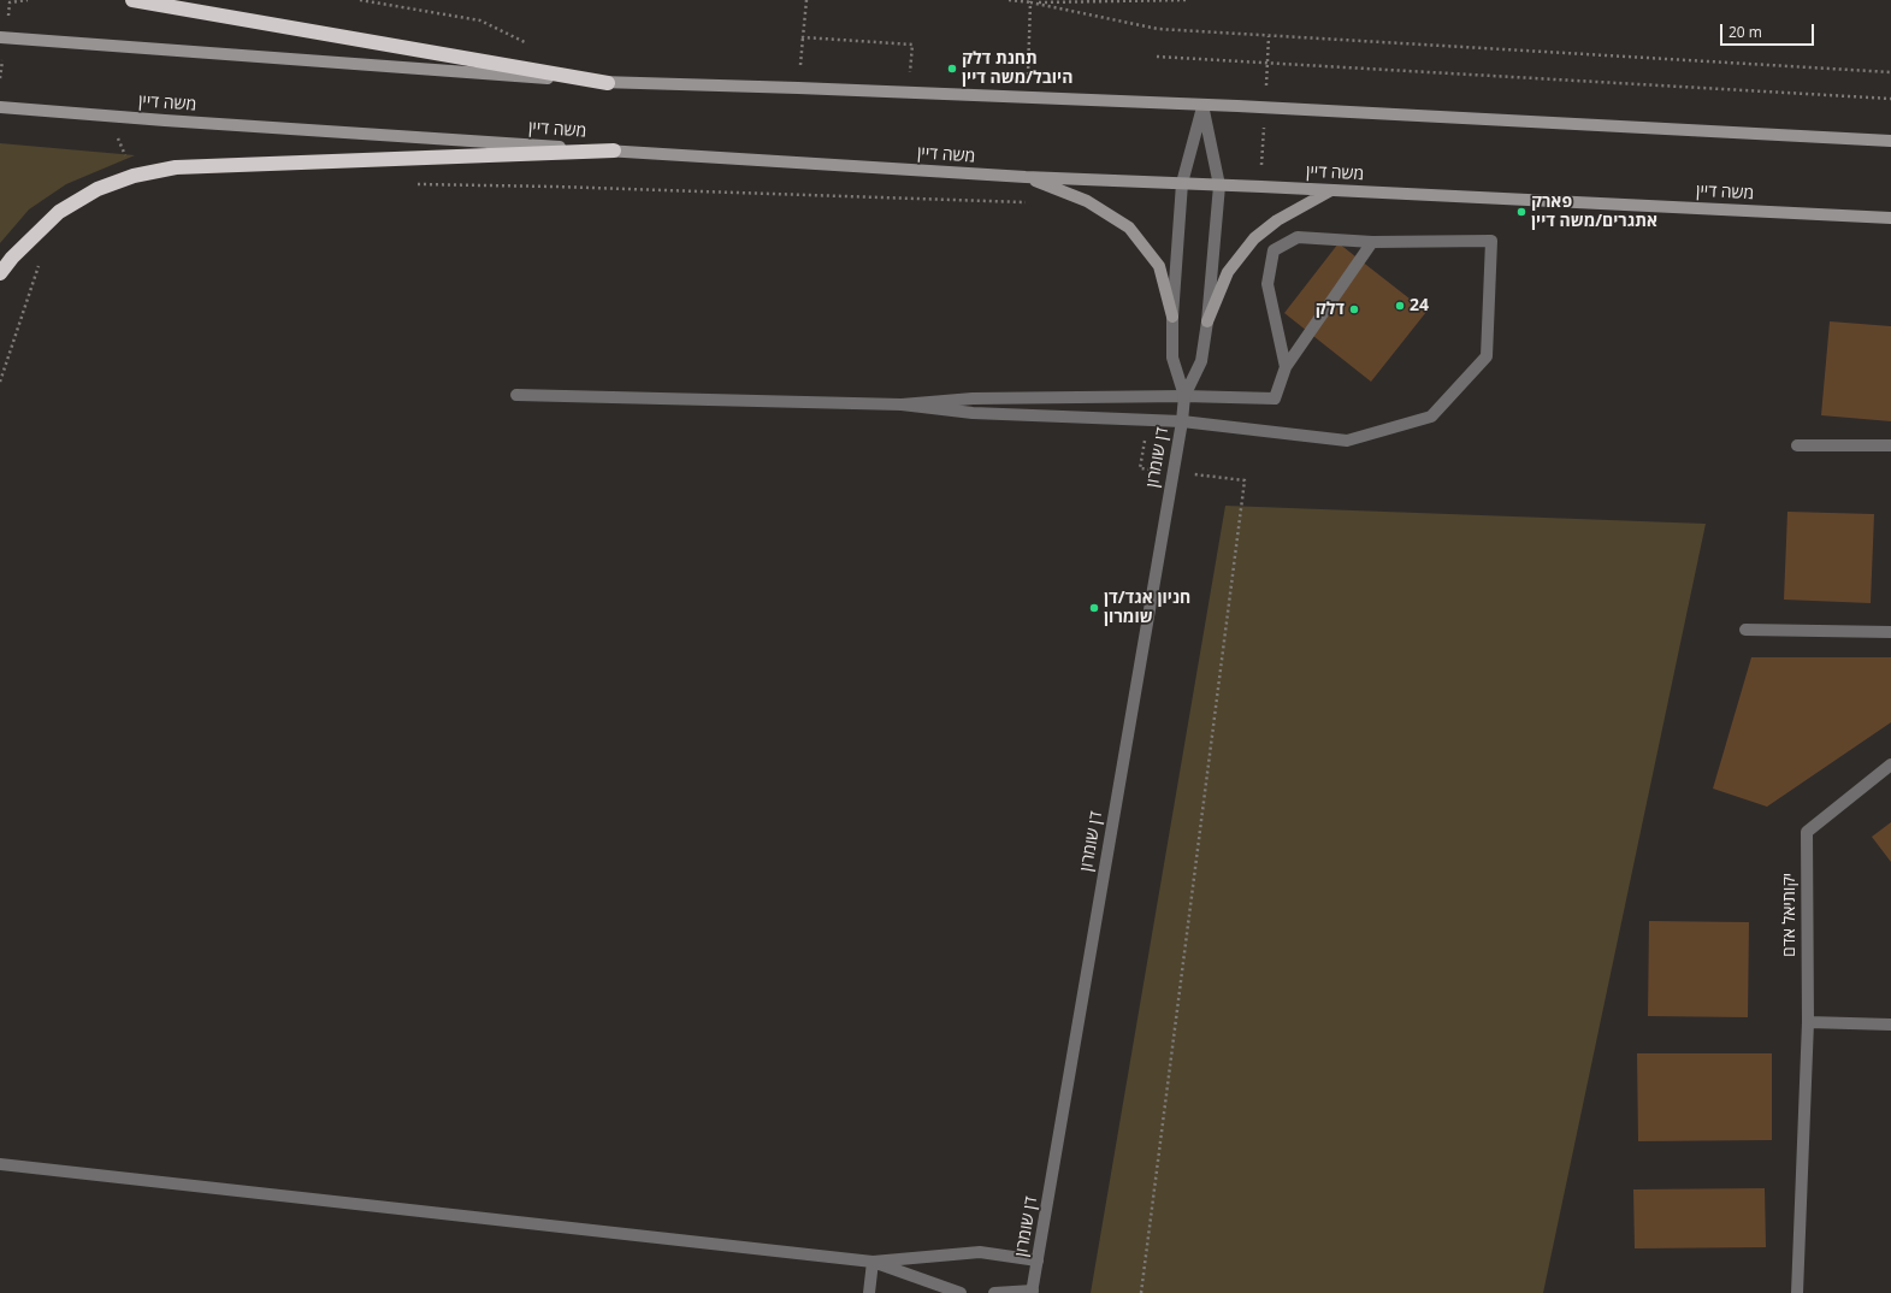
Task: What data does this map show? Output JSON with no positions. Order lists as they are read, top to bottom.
{
  "streets": {
    "main road": ["משה דיין"],
    "street": ["דן שומרון", "יקותיאל אדם"]
  },
  "crossings": [
    ["משה דיין", "דן שומרון"]
  ],
  "places": [
    "תחנת דלק היובל/משה דיין",
    "פארק אתגרים/משה דיין",
    "24",
    "דלק",
    "חניון אגד/דן שומרון"
  ],
  "scale_bar": "20 m"
}
